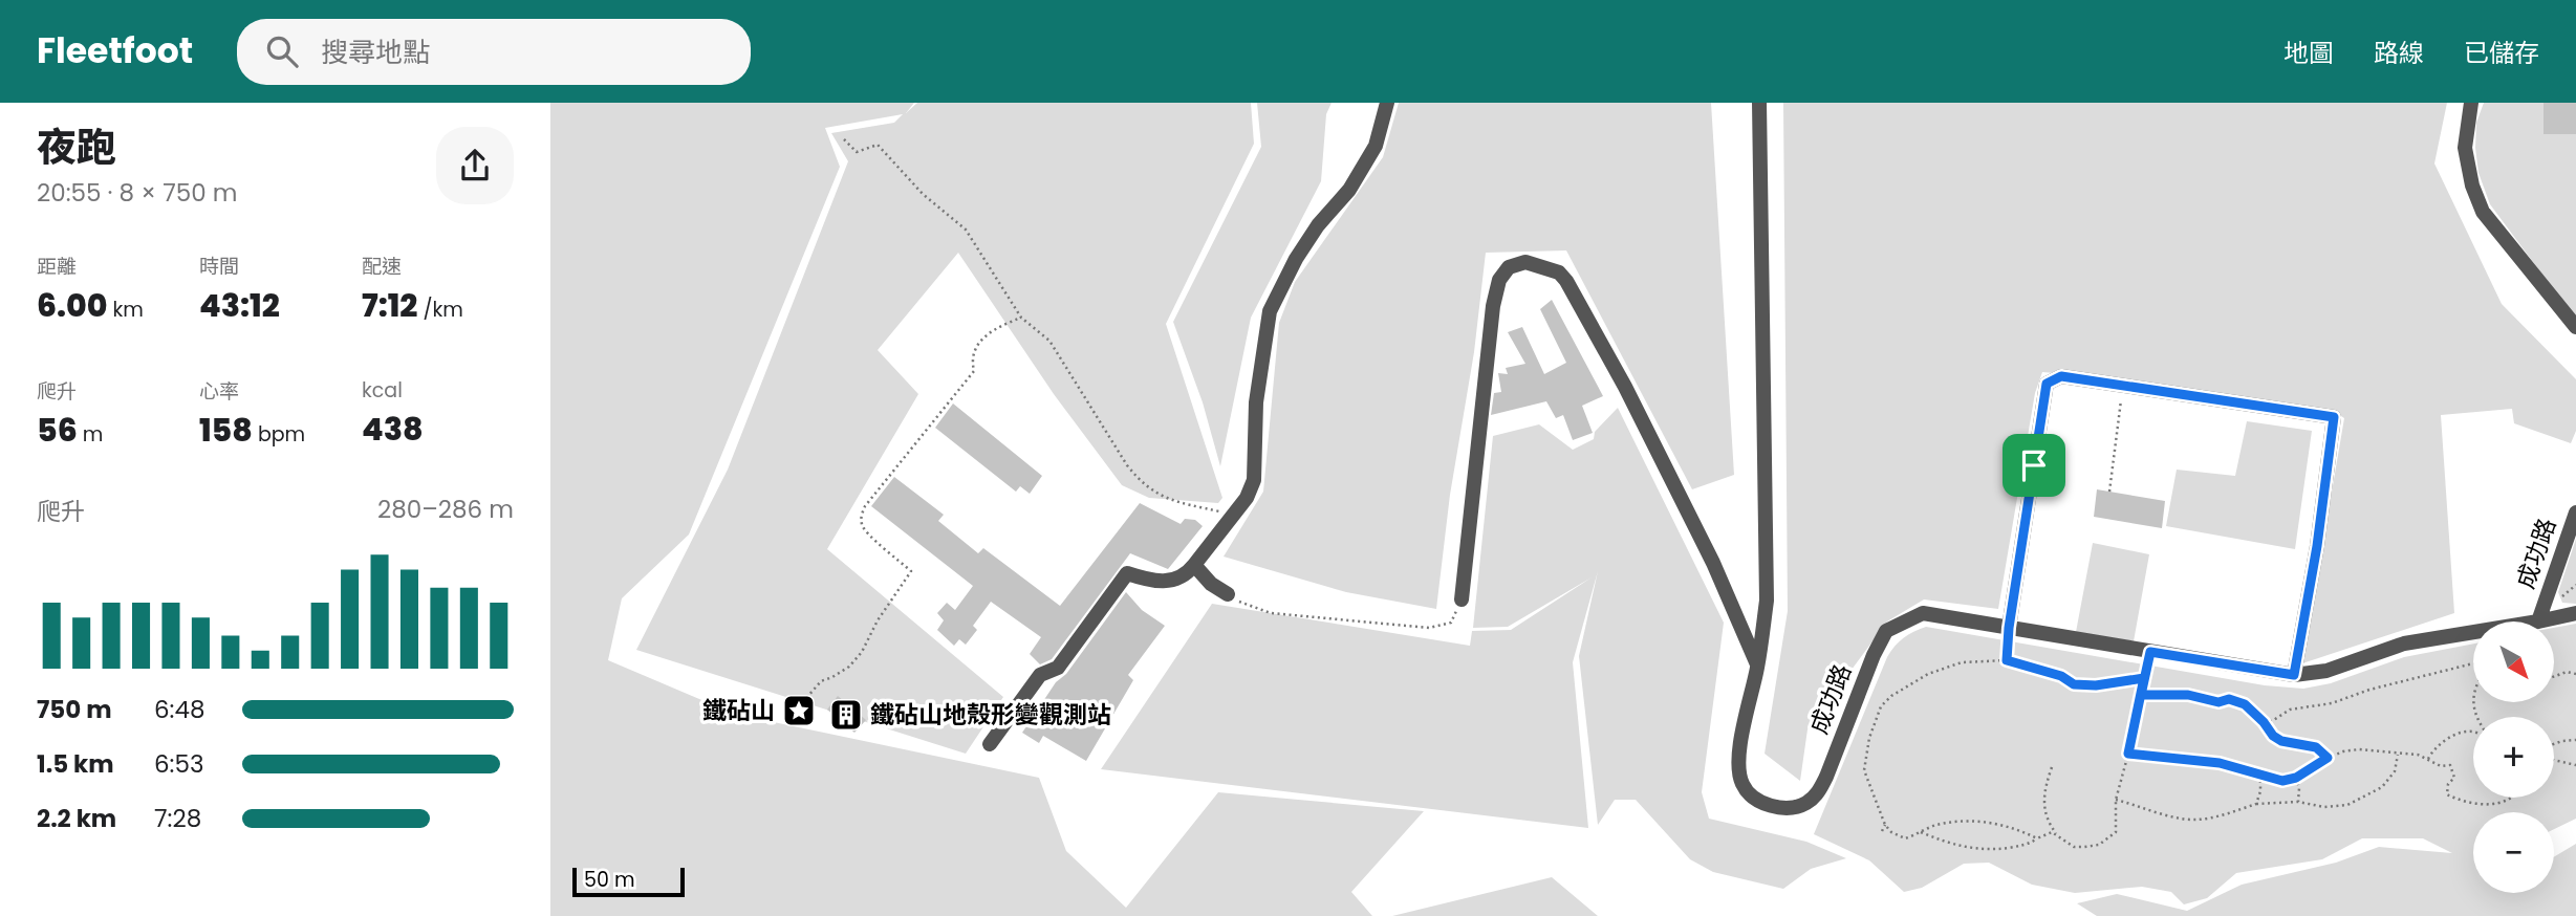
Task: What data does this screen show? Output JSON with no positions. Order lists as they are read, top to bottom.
{
  "streets": {
    "street": ["成功路"]
  },
  "places": {
    "place": ["鐵砧山"],
    "building": ["鐵砧山地殼形變觀測站"]
  },
  "scale_bar": "50 m",
  "north": "bottom right",
  "page": {
    "header": "Fleetfoot",
    "search": "搜尋地點",
    "nav": ["地圖", "路線", "已儲存"],
    "heading": ["夜跑", "20:55 · 8 × 750 m"],
    "stats": [
      ["距離", "6.00 km"],
      ["時間", "43:12"],
      ["配速", "7:12 /km"],
      ["爬升", "56 m"],
      ["心率", "158 bpm"],
      ["kcal", "438"]
    ],
    "chart": ["爬升", "280–286 m"],
    "map_buttons": ["+", "−"],
    "list": [
      {
        "name": "750 m",
        "note": "6:48"
      },
      {
        "name": "1.5 km",
        "note": "6:53"
      },
      {
        "name": "2.2 km",
        "note": "7:28"
      }
    ],
    "scale": "50 m"
  }
}
